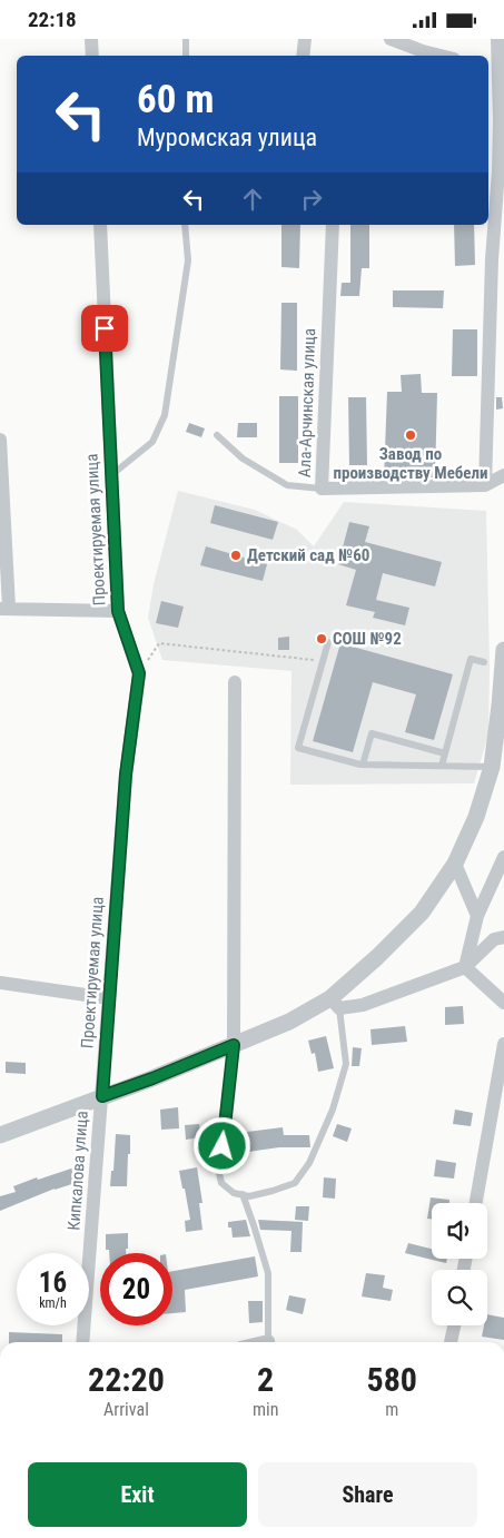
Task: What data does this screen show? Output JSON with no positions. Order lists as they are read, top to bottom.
{
  "streets": {
    "street": ["Ала-Арчинская улица", "Проектируемая улица", "Кипкалова улица"]
  },
  "crossings": [
    ["Проектируемая улица", "Кипкалова улица"]
  ],
  "places": ["Завод по производству Мебели", "Детский сад №60", "СОШ №92"],
  "page": {
    "status": "22:18",
    "turn": ["60 m", "Муромская улица"],
    "speed": "16 km/h",
    "limit": "20",
    "eta": [
      "22:20",
      "Arrival",
      "2",
      "min",
      "580",
      "m"
    ],
    "buttons": ["Exit", "Share"]
  }
}
